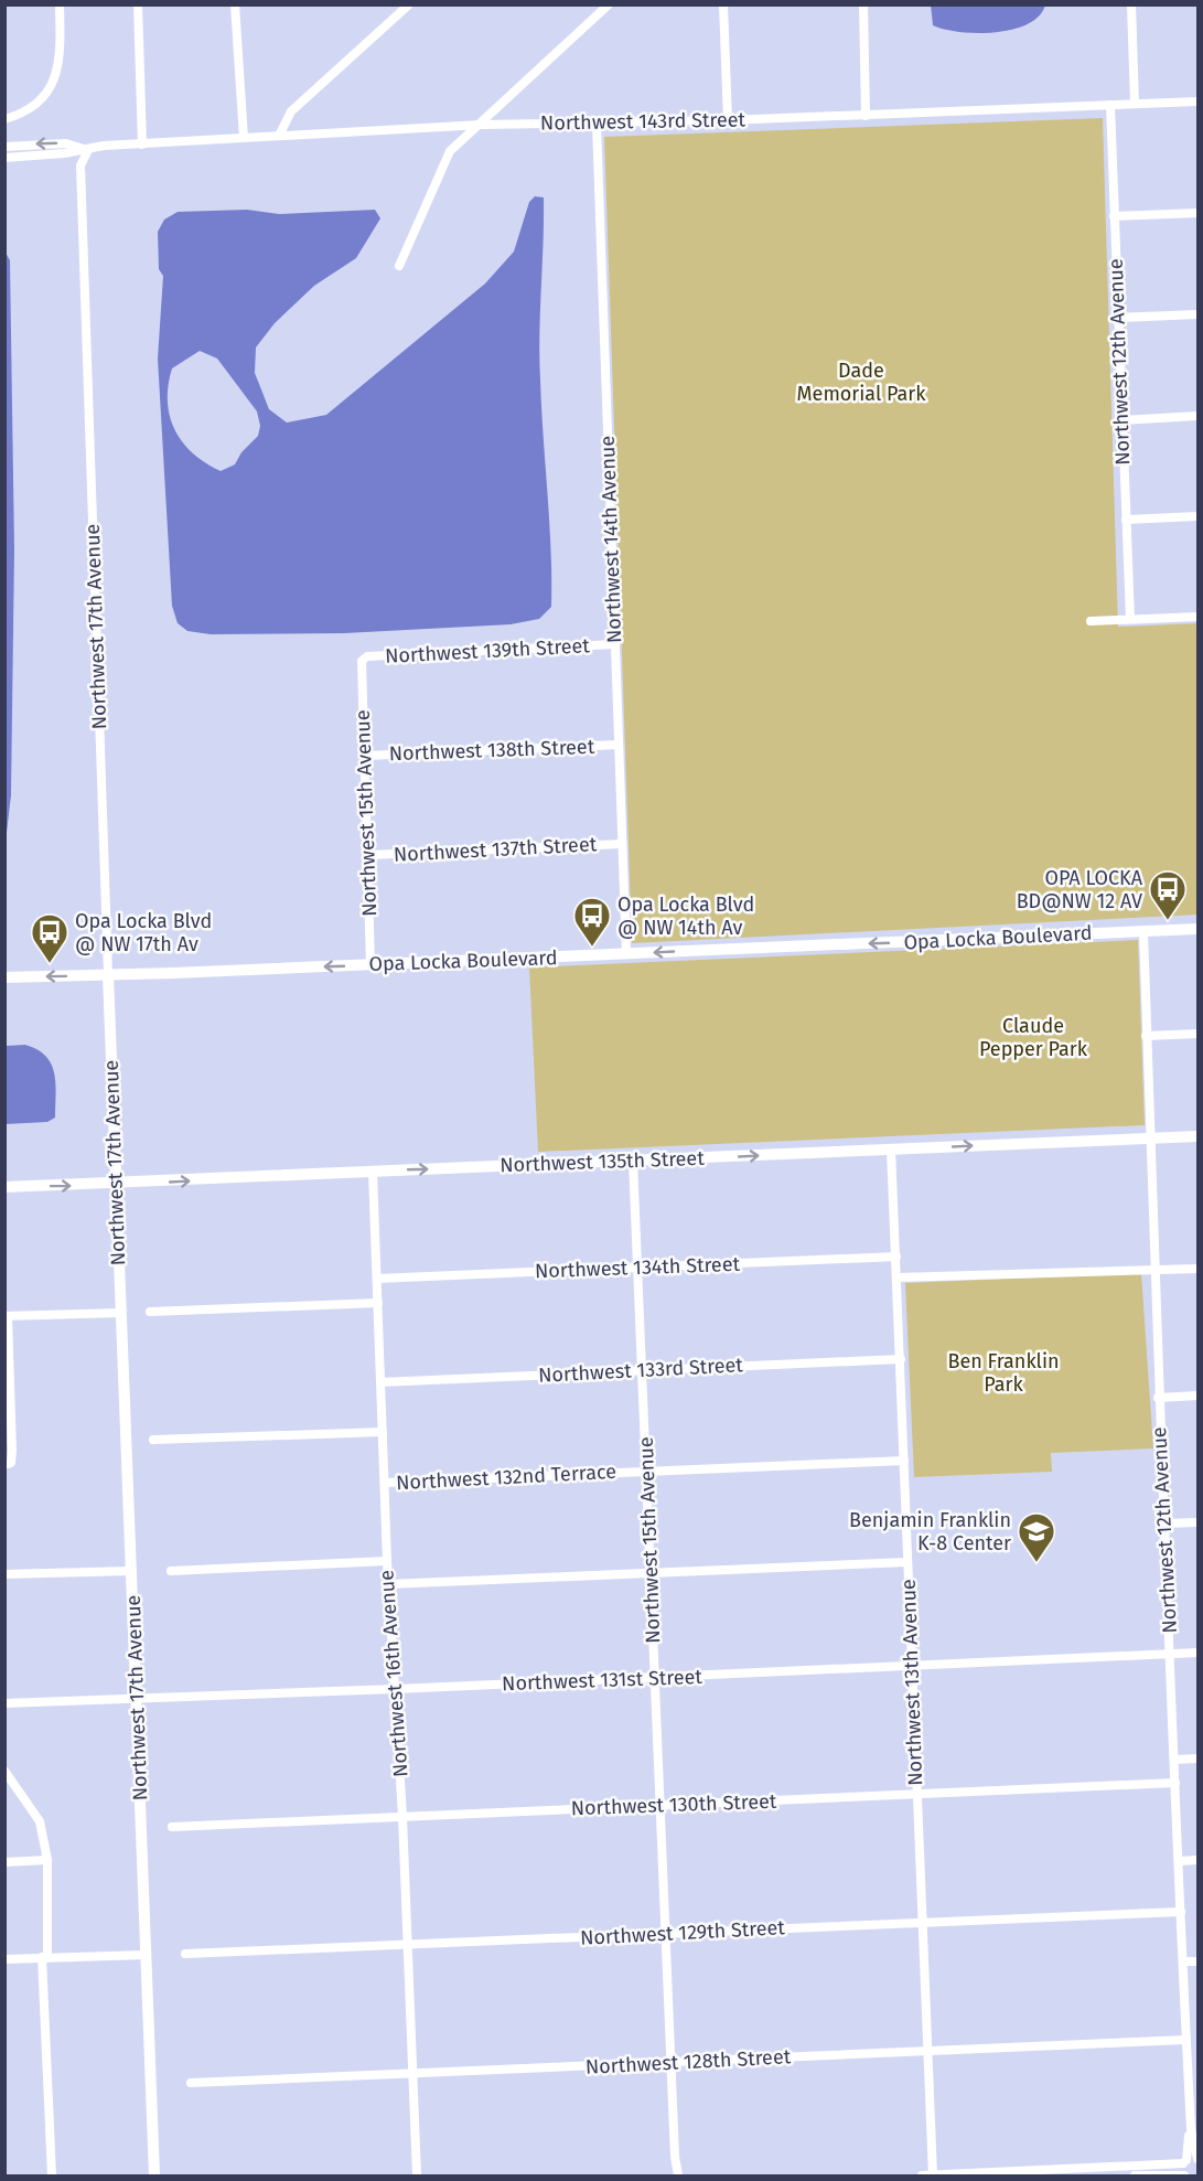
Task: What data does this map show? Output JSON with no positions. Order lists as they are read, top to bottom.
{
  "streets": {
    "main road": ["Northwest 17th Avenue", "Opa Locka Boulevard", "Northwest 135th Street"],
    "street": [
      "Northwest 143rd Street",
      "Northwest 12th Avenue",
      "Northwest 14th Avenue",
      "Northwest 139th Street",
      "Northwest 138th Street",
      "Northwest 15th Avenue",
      "Northwest 137th Street",
      "Northwest 134th Street",
      "Northwest 133rd Street",
      "Northwest 132nd Terrace",
      "Northwest 16th Avenue",
      "Northwest 131st Street",
      "Northwest 13th Avenue",
      "Northwest 130th Street",
      "Northwest 129th Street",
      "Northwest 128th Street"
    ]
  },
  "crossings": [
    ["Northwest 143rd Street", "Northwest 12th Avenue"],
    ["Northwest 143rd Street", "Northwest 14th Avenue"],
    ["Northwest 143rd Street", "Northwest 17th Avenue"],
    ["Northwest 12th Avenue", "Opa Locka Boulevard"],
    ["Northwest 12th Avenue", "Northwest 135th Street"],
    ["Northwest 12th Avenue", "Northwest 131st Street"],
    ["Northwest 12th Avenue", "Northwest 130th Street"],
    ["Northwest 12th Avenue", "Northwest 129th Street"],
    ["Northwest 12th Avenue", "Northwest 128th Street"],
    ["Northwest 14th Avenue", "Northwest 139th Street"],
    ["Northwest 14th Avenue", "Northwest 138th Street"],
    ["Northwest 14th Avenue", "Northwest 137th Street"],
    ["Northwest 14th Avenue", "Opa Locka Boulevard"],
    ["Northwest 17th Avenue", "Opa Locka Boulevard"],
    ["Northwest 17th Avenue", "Northwest 135th Street"],
    ["Northwest 17th Avenue", "Northwest 131st Street"],
    ["Northwest 139th Street", "Northwest 15th Avenue"],
    ["Northwest 138th Street", "Northwest 15th Avenue"],
    ["Northwest 15th Avenue", "Northwest 137th Street"],
    ["Northwest 15th Avenue", "Opa Locka Boulevard"],
    ["Northwest 15th Avenue", "Northwest 135th Street"],
    ["Northwest 15th Avenue", "Northwest 134th Street"],
    ["Northwest 15th Avenue", "Northwest 133rd Street"],
    ["Northwest 15th Avenue", "Northwest 132nd Terrace"],
    ["Northwest 15th Avenue", "Northwest 131st Street"],
    ["Northwest 15th Avenue", "Northwest 130th Street"],
    ["Northwest 15th Avenue", "Northwest 129th Street"],
    ["Northwest 15th Avenue", "Northwest 128th Street"],
    ["Northwest 135th Street", "Northwest 16th Avenue"],
    ["Northwest 135th Street", "Northwest 13th Avenue"],
    ["Northwest 134th Street", "Northwest 16th Avenue"],
    ["Northwest 134th Street", "Northwest 13th Avenue"],
    ["Northwest 133rd Street", "Northwest 16th Avenue"],
    ["Northwest 133rd Street", "Northwest 13th Avenue"],
    ["Northwest 132nd Terrace", "Northwest 16th Avenue"],
    ["Northwest 132nd Terrace", "Northwest 13th Avenue"],
    ["Northwest 16th Avenue", "Northwest 131st Street"],
    ["Northwest 16th Avenue", "Northwest 130th Street"],
    ["Northwest 16th Avenue", "Northwest 129th Street"],
    ["Northwest 16th Avenue", "Northwest 128th Street"],
    ["Northwest 131st Street", "Northwest 13th Avenue"],
    ["Northwest 13th Avenue", "Northwest 130th Street"],
    ["Northwest 13th Avenue", "Northwest 129th Street"],
    ["Northwest 13th Avenue", "Northwest 128th Street"]
  ],
  "one_way": ["Opa Locka Boulevard", "Northwest 135th Street"],
  "parks": ["Dade Memorial Park", "Claude Pepper Park", "Ben Franklin Park"],
  "places": {
    "bus stop": ["OPA LOCKA BD@NW 12 AV", "Opa Locka Blvd @ NW 14th Av", "Opa Locka Blvd @ NW 17th Av"],
    "school or university": ["Benjamin Franklin K-8 Center"]
  }
}
